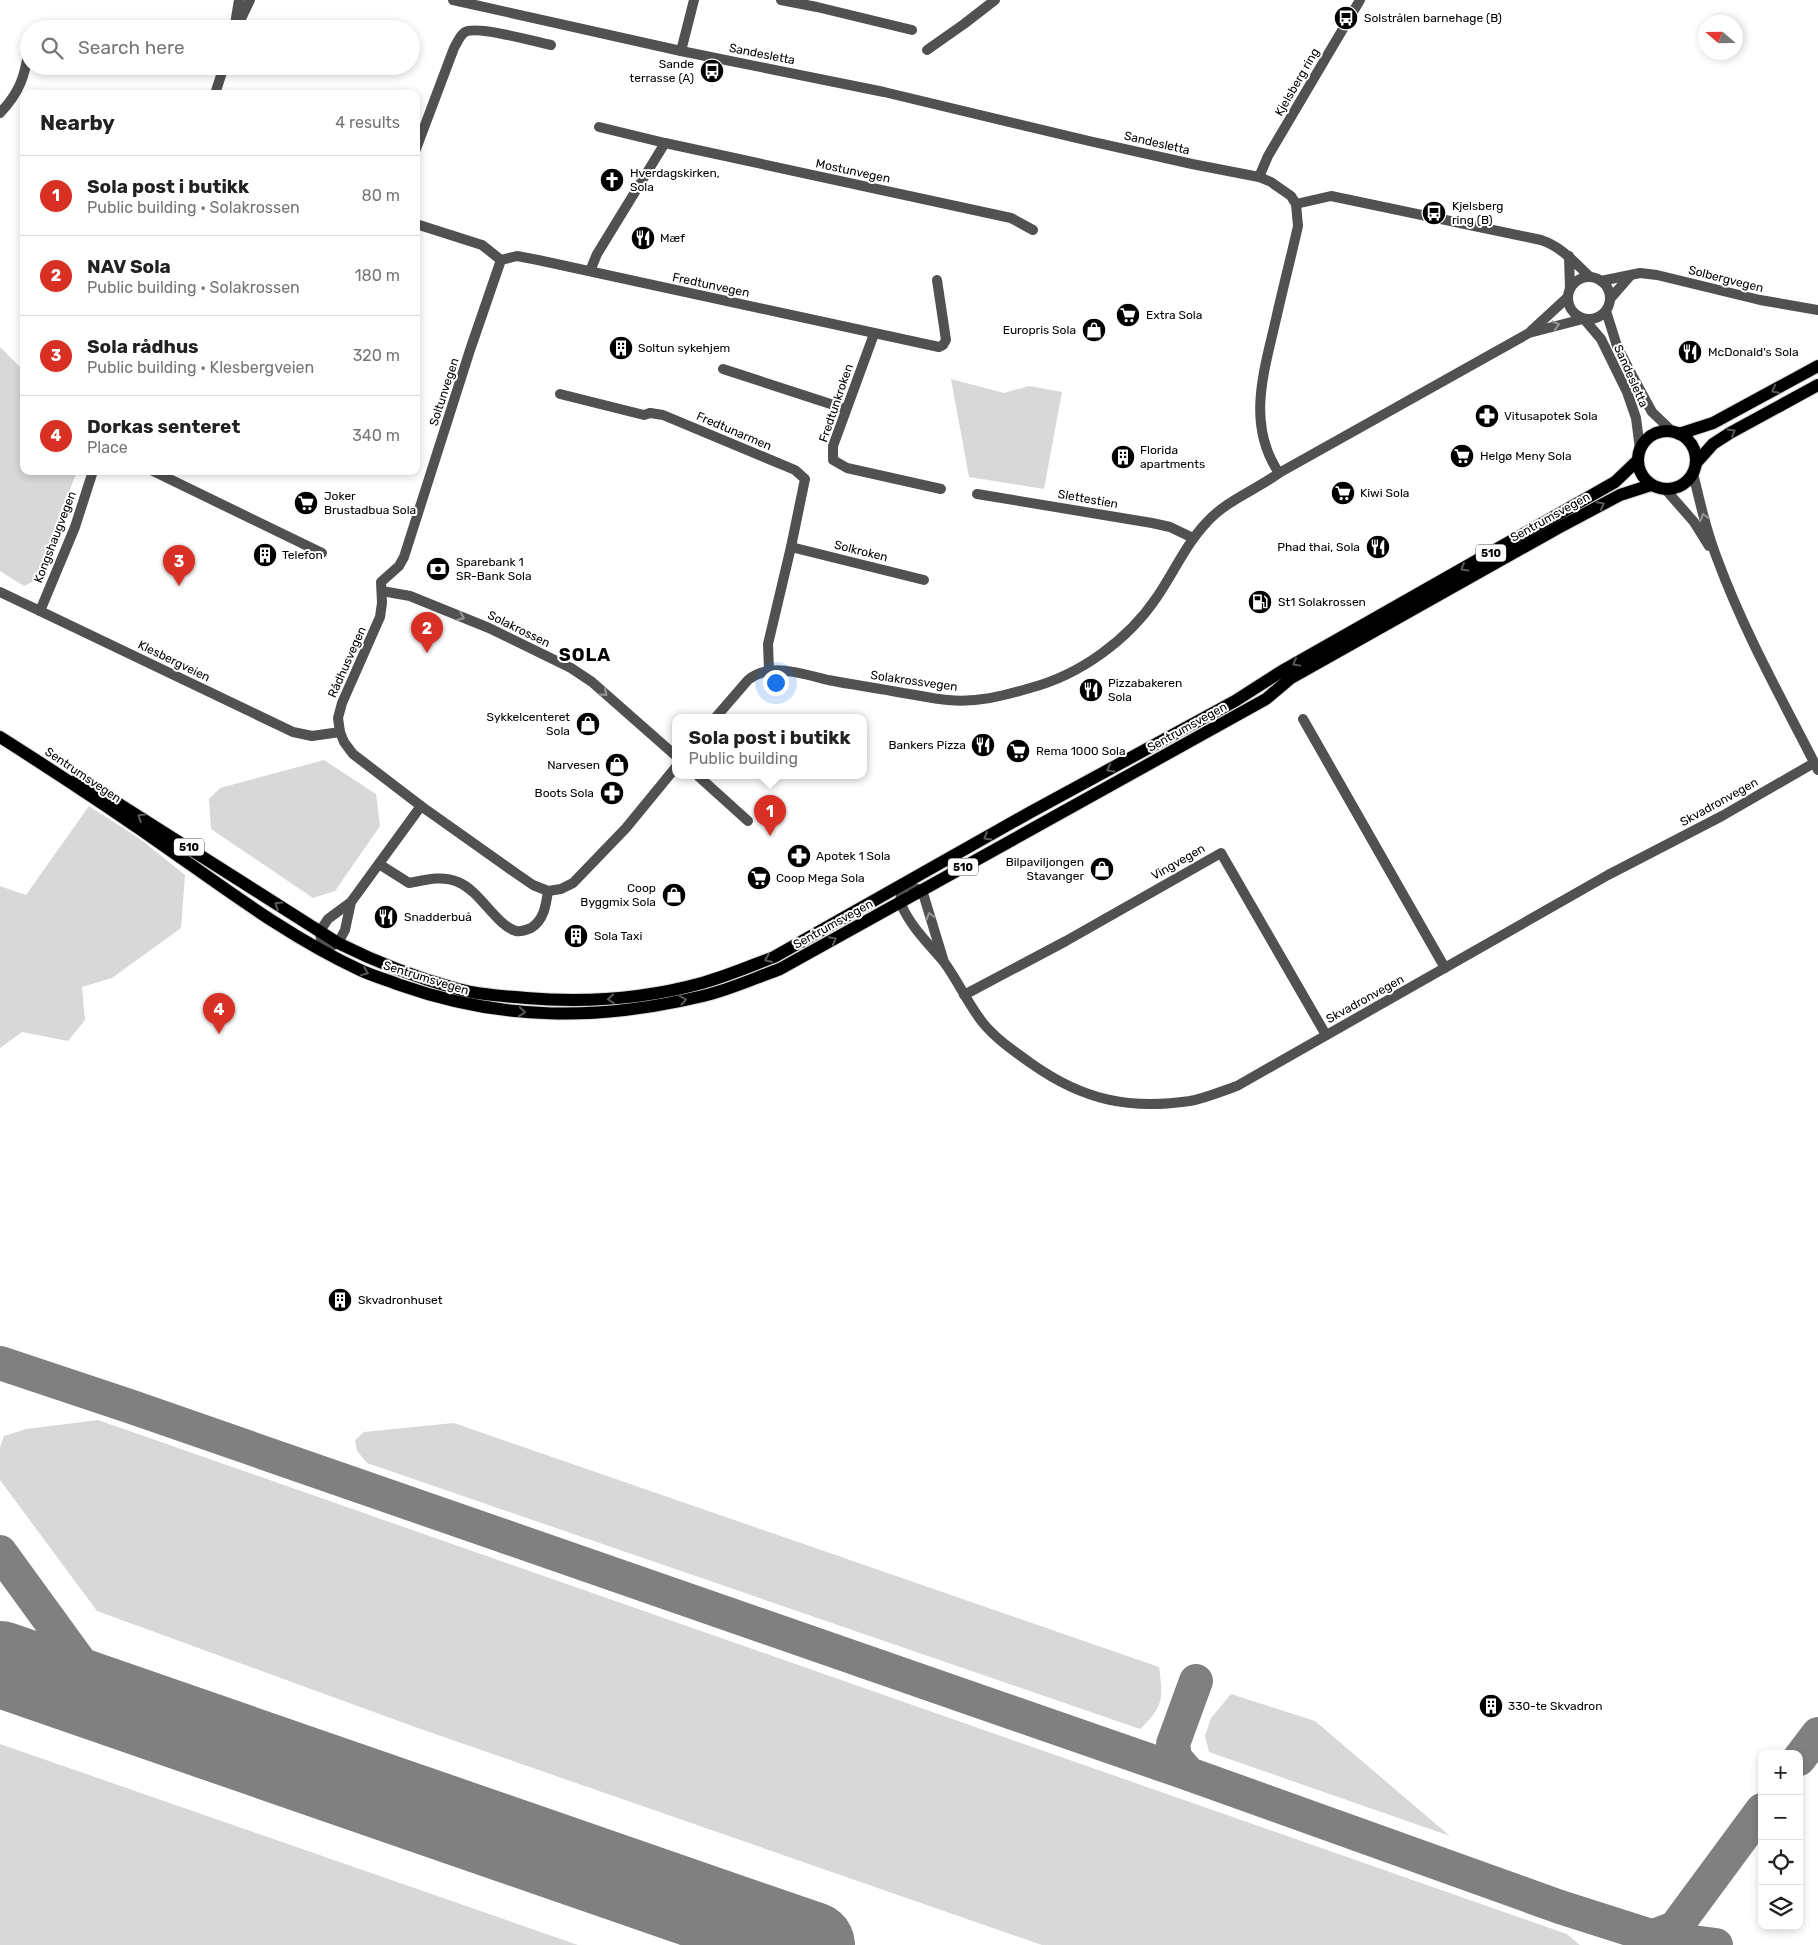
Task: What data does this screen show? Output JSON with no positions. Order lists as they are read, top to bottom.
{
  "streets": {
    "main road": ["Sentrumsvegen", "510"],
    "street": [
      "Sandesletta",
      "Kjelsberg ring",
      "Mostunvegen",
      "Solbergvegen",
      "Fredtunvegen",
      "Soltunvegen",
      "Fredtunkroken",
      "Fredtunarmen",
      "Slettestien",
      "Kongshaugvegen",
      "Solkroken",
      "Solakrossen",
      "Klesbergveien",
      "Rådhusvegen",
      "Solakrossvegen",
      "Skvadronvegen",
      "Vingvegen"
    ]
  },
  "crossings": [
    ["Sandesletta", "Kjelsberg ring"],
    ["Sandesletta", "Solbergvegen"],
    ["Sandesletta", "Sentrumsvegen"],
    ["Fredtunvegen", "Soltunvegen"],
    ["Fredtunvegen", "Fredtunkroken"],
    ["Soltunvegen", "Solakrossen"],
    ["Soltunvegen", "Rådhusvegen"],
    ["Fredtunarmen", "Solkroken"],
    ["Slettestien", "Solakrossvegen"],
    ["Sentrumsvegen", "Skvadronvegen"],
    ["Kongshaugvegen", "Klesbergveien"],
    ["Solakrossen", "Rådhusvegen"],
    ["Klesbergveien", "Rådhusvegen"],
    ["Skvadronvegen", "Vingvegen"]
  ],
  "one_way": ["Solakrossen"],
  "districts": ["SOLA"],
  "places": {
    "bus stop": ["Solstrålen barnehage (B)", "Sande terrasse (A)", "Kjelsberg ring (B)"],
    "church": ["Hverdagskirken, Sola"],
    "restaurant": [
      "Mæf",
      "McDonald's Sola",
      "Phad thai, Sola",
      "Pizzabakeren Sola",
      "Bankers Pizza",
      "Snadderbuå"
    ],
    "supermarket": [
      "Extra Sola",
      "Helgø Meny Sola",
      "Kiwi Sola",
      "Joker Brustadbua Sola",
      "Rema 1000 Sola",
      "Coop Mega Sola"
    ],
    "shop": [
      "Europris Sola",
      "Sykkelcenteret Sola",
      "Narvesen",
      "Bilpaviljongen Stavanger",
      "Coop Byggmix Sola"
    ],
    "building": [
      "Soltun sykehjem",
      "Florida apartments",
      "Telefon",
      "Sola Taxi",
      "Skvadronhuset",
      "330-te Skvadron"
    ],
    "pharmacy": ["Vitusapotek Sola", "Boots Sola", "Apotek 1 Sola"],
    "bank": ["Sparebank 1 SR-Bank Sola"],
    "fuel station": ["St1 Solakrossen"]
  },
  "north": "left",
  "page": {
    "search": "Search here",
    "heading": ["Nearby", "4 results"],
    "list": [
      {
        "mark": "1",
        "name": "Sola post i butikk",
        "note": "Public building · Solakrossen",
        "value": "80 m"
      },
      {
        "mark": "2",
        "name": "NAV Sola",
        "note": "Public building · Solakrossen",
        "value": "180 m"
      },
      {
        "mark": "3",
        "name": "Sola rådhus",
        "note": "Public building · Klesbergveien",
        "value": "320 m"
      },
      {
        "mark": "4",
        "name": "Dorkas senteret",
        "note": "Place",
        "value": "340 m"
      }
    ],
    "pins": [
      "3",
      "2",
      "1",
      "4"
    ],
    "popup": ["Sola post i butikk", "Public building"],
    "map_buttons": ["+", "−"]
  }
}
